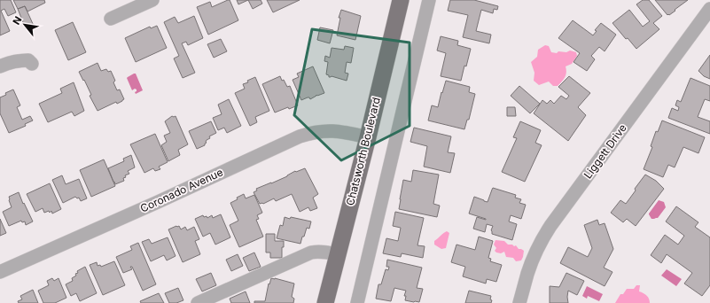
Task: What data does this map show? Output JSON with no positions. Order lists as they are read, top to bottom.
{
  "streets": {
    "main road": ["Chatsworth Boulevard"],
    "street": ["Liggett Drive", "Coronado Avenue"]
  },
  "crossings": [
    ["Chatsworth Boulevard", "Coronado Avenue"]
  ],
  "north": "top left"
}
